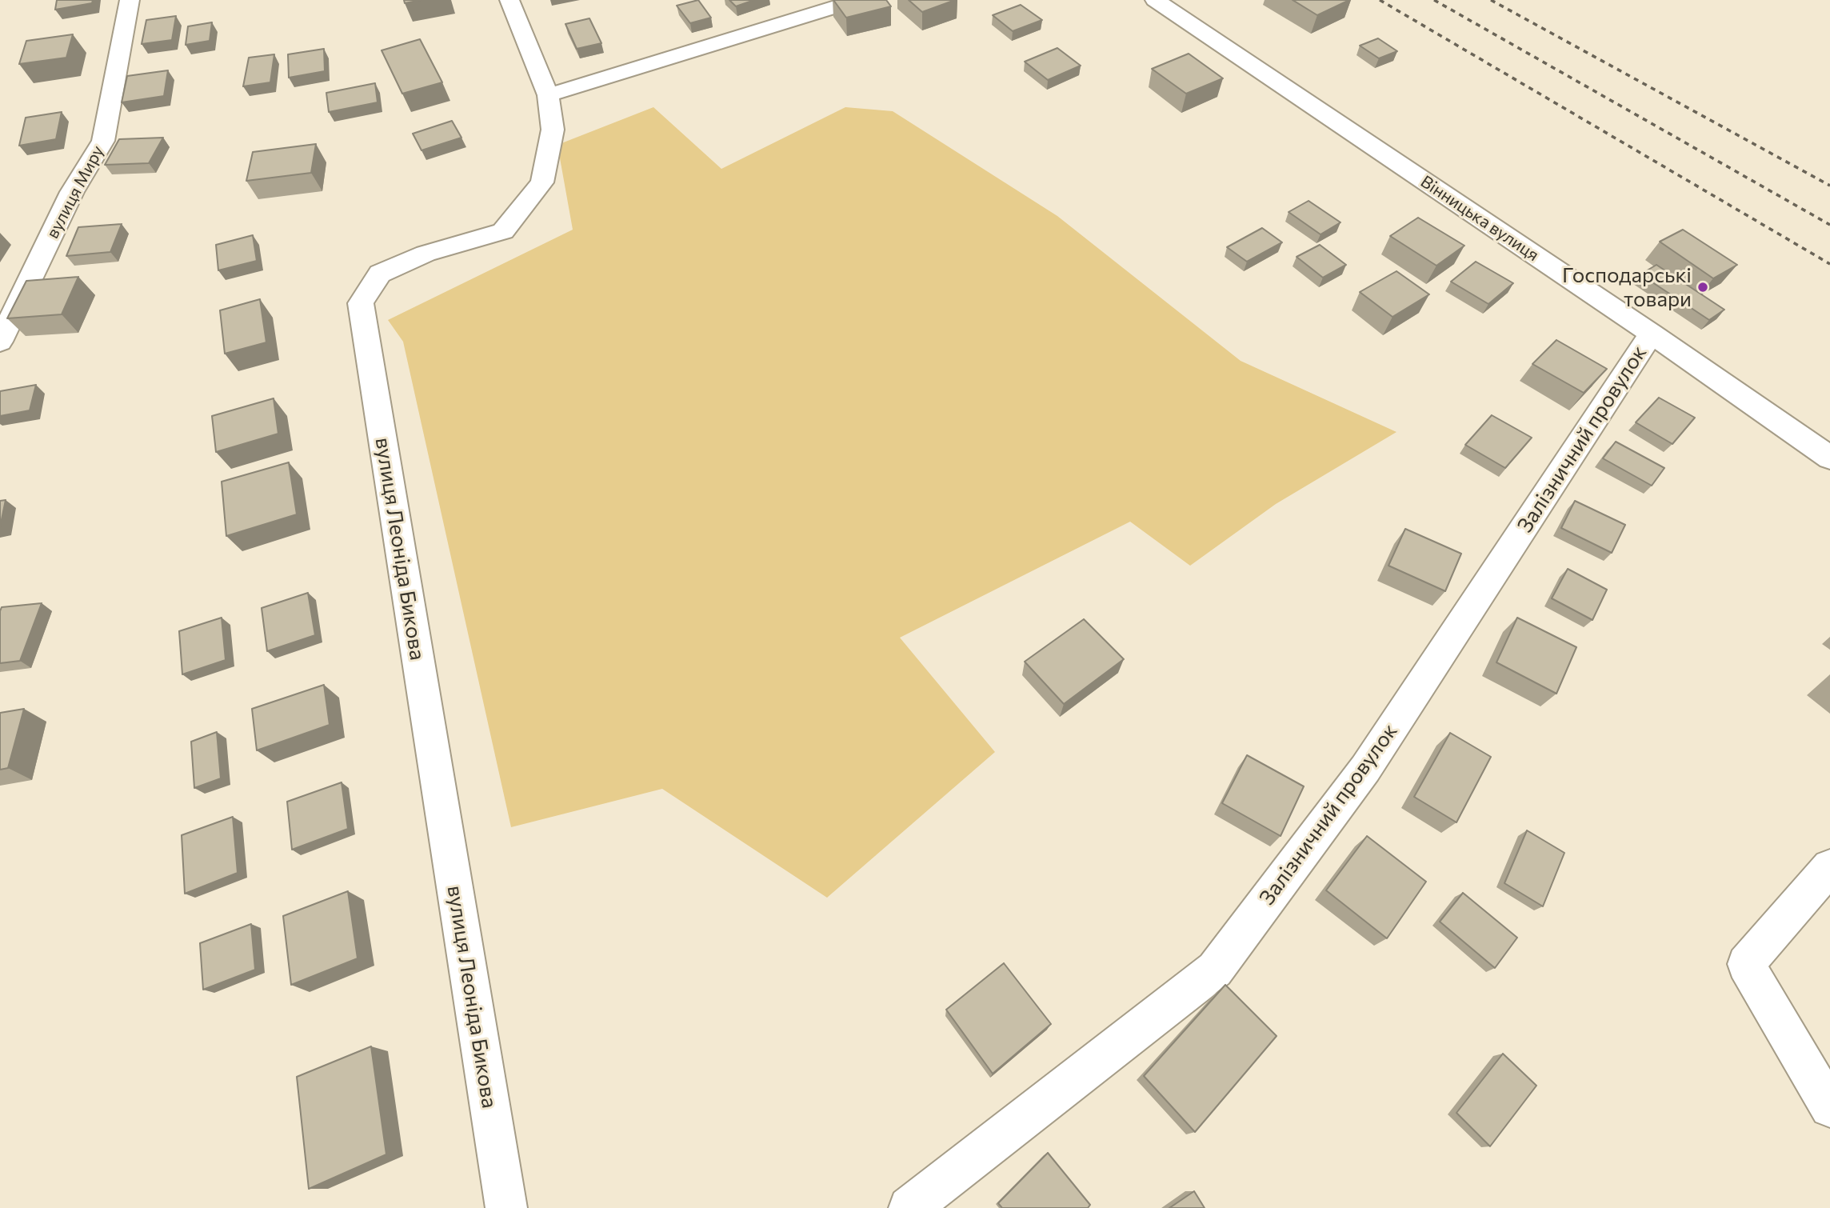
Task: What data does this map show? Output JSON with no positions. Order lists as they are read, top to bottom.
{
  "streets": {
    "street": [
      "вулиця Миру",
      "Вінницька вулиця",
      "Залізничний провулок",
      "вулиця Леоніда Бикова"
    ]
  },
  "crossings": [
    ["Вінницька вулиця", "Залізничний провулок"]
  ],
  "places": ["Господарські товари"]
}
